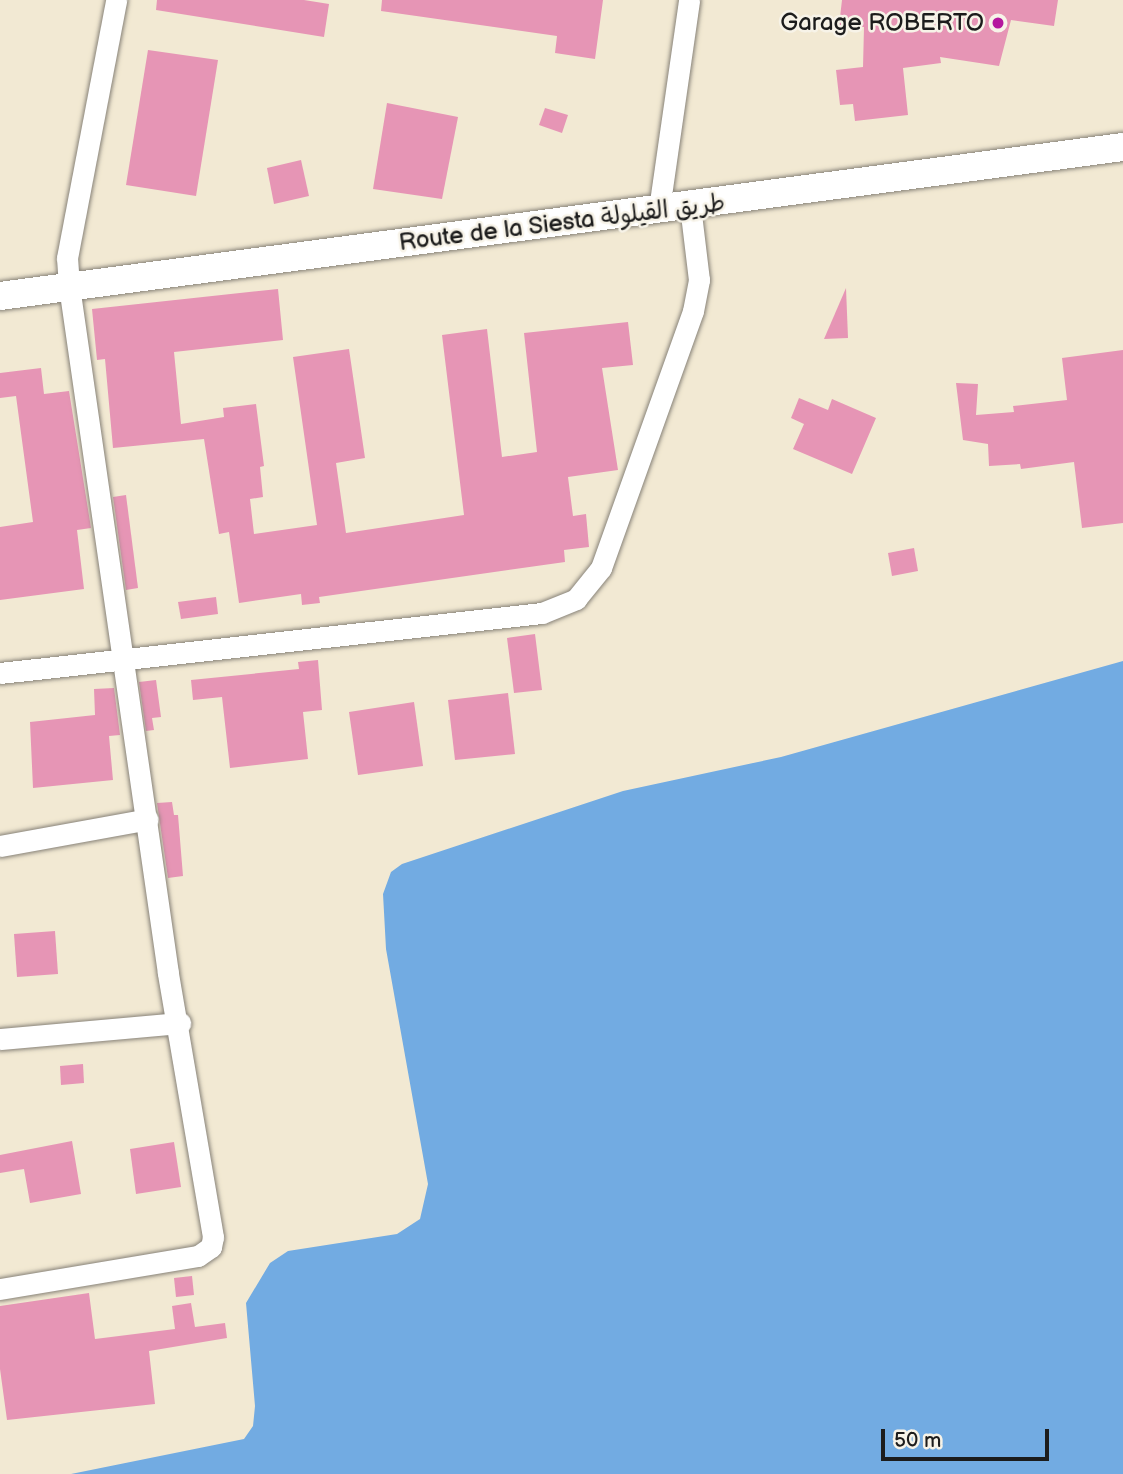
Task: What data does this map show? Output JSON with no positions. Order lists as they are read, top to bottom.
{
  "streets": {
    "main road": ["Route de la Siesta طريق القيلولة"]
  },
  "places": ["Garage ROBERTO"],
  "scale_bar": "50 m"
}
